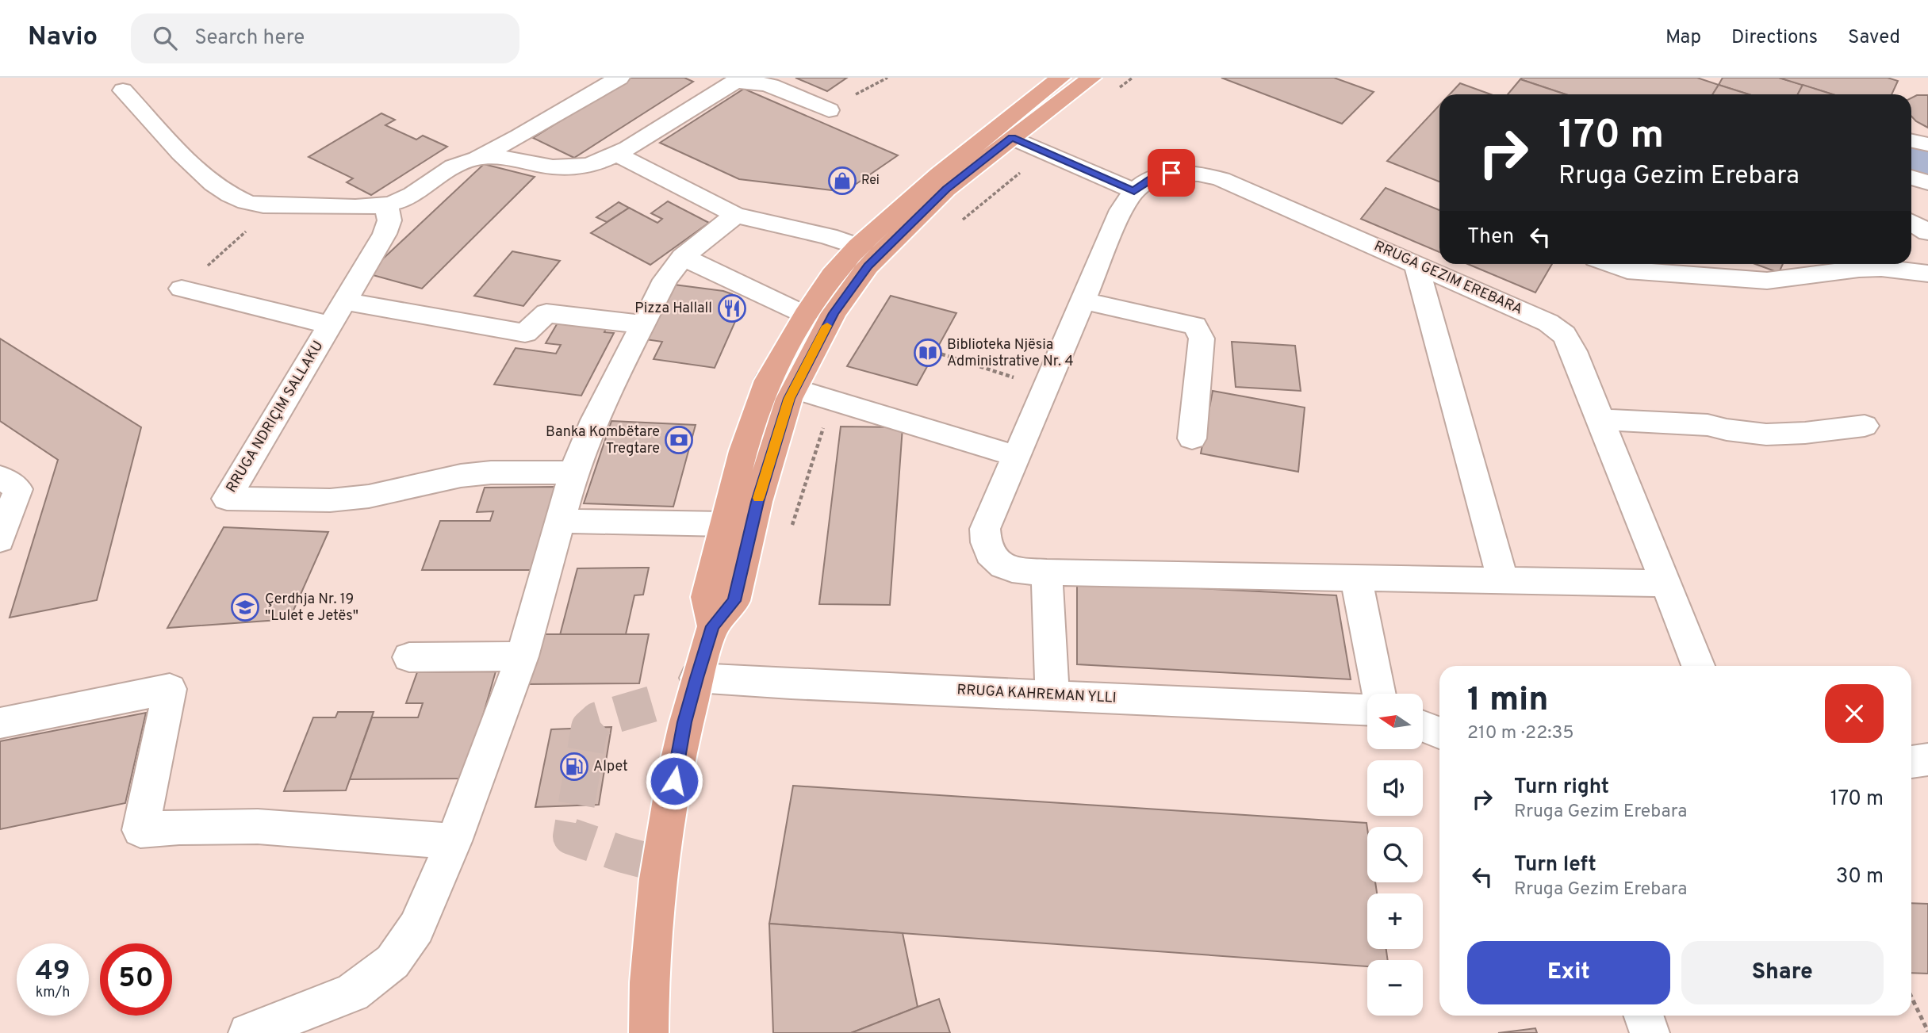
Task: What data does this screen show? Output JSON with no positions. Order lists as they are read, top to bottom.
{
  "streets": {
    "street": ["RRUGA GEZIM EREBARA", "RRUGA NDRIÇIM SALLAKU", "RRUGA KAHREMAN YLLI"]
  },
  "places": {
    "shop": ["Rei"],
    "restaurant": ["Pizza Hallall"],
    "library": ["Biblioteka Njësia Administrative Nr. 4"],
    "bank": ["Banka Kombëtare Tregtare"],
    "school or university": ["Çerdhja Nr. 19 \"Lulet e Jetës\""],
    "fuel station": ["Alpet"]
  },
  "north": "left",
  "page": {
    "header": "Navio",
    "search": "Search here",
    "nav": ["Map", "Directions", "Saved"],
    "turn": ["170 m", "Rruga Gezim Erebara"],
    "then": "Then",
    "heading": ["1 min", "210 m · 22:35"],
    "map_buttons": ["+", "−"],
    "list": [
      {
        "name": "Turn right",
        "note": "Rruga Gezim Erebara",
        "value": "170 m"
      },
      {
        "name": "Turn left",
        "note": "Rruga Gezim Erebara",
        "value": "30 m"
      }
    ],
    "buttons": ["Exit", "Share"],
    "speed": "49 km/h",
    "limit": "50"
  }
}
